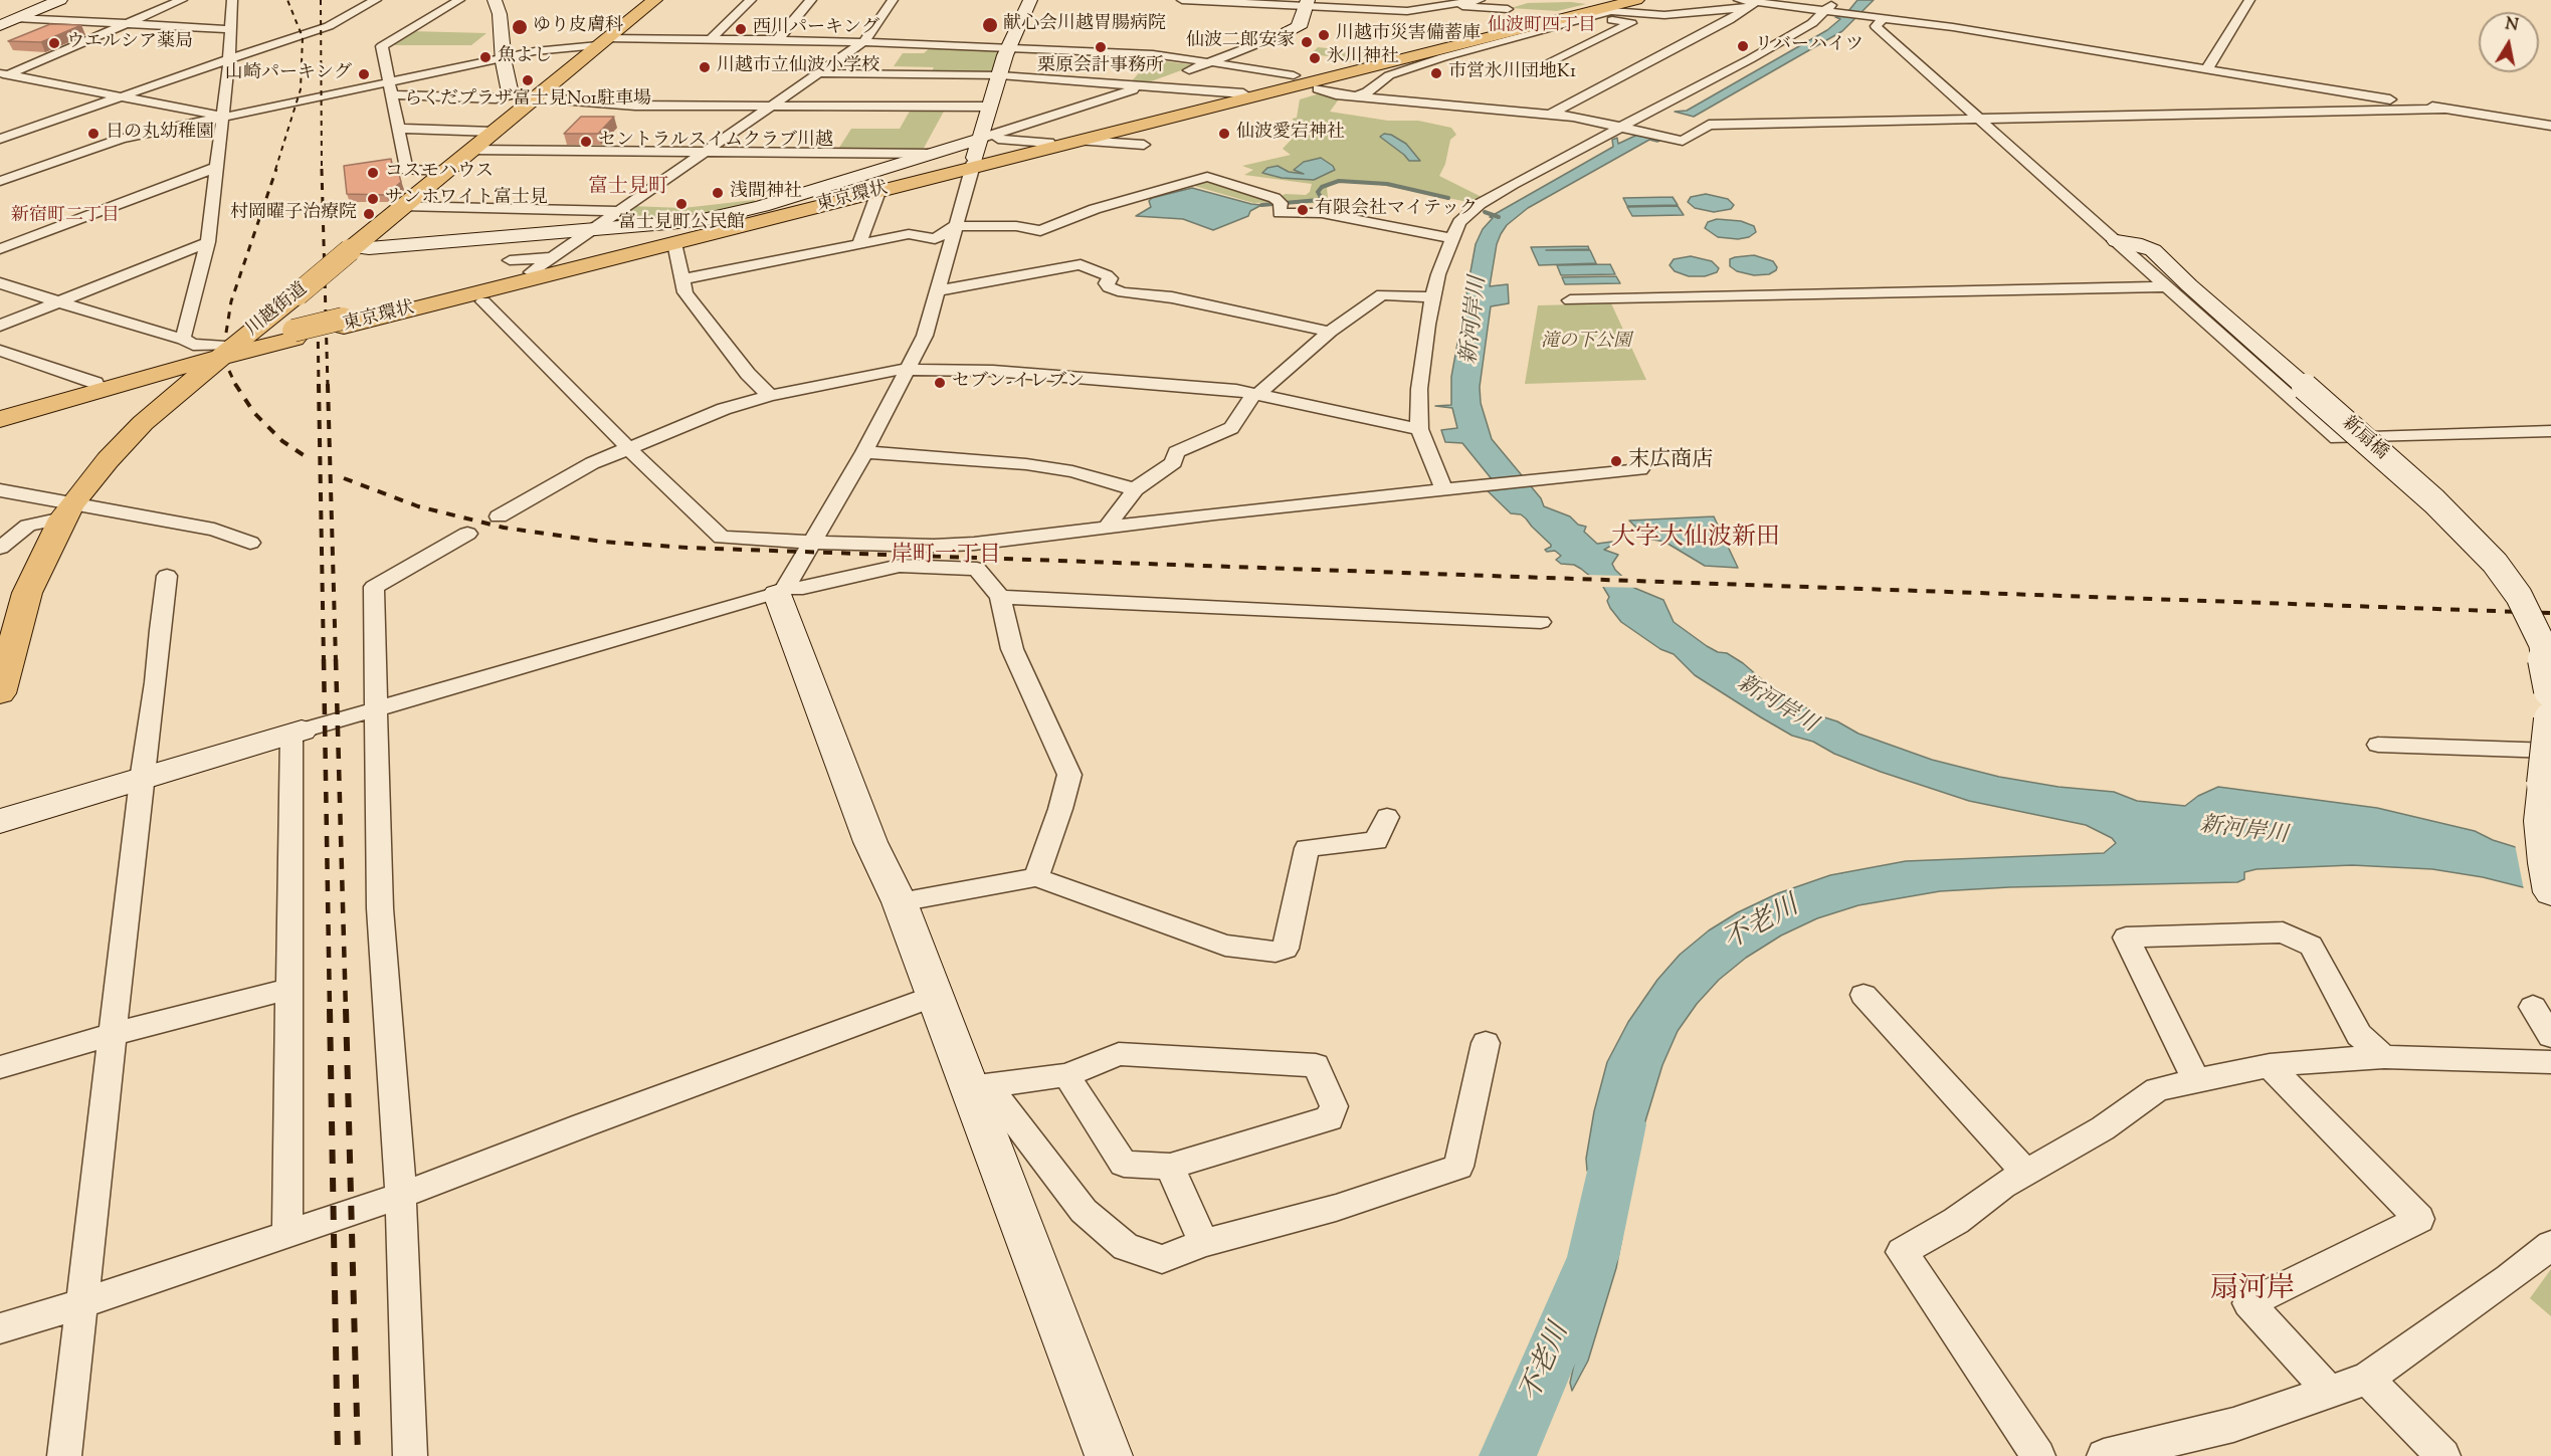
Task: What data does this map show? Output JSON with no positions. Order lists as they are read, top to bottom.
{
  "streets": {
    "main road": ["東京環状", "川越街道"],
    "street": ["新扇橋"]
  },
  "crossings": [
    ["東京環状", "川越街道"]
  ],
  "districts": [
    "仙波町四丁目",
    "富士見町",
    "新宿町二丁目",
    "大字大仙波新田",
    "岸町一丁目",
    "扇河岸"
  ],
  "water": ["新河岸川", "不老川"],
  "parks": ["滝の下公園"],
  "places": [
    "献心会川越胃腸病院",
    "ゆり皮膚科",
    "西川パーキング",
    "川越市災害備蓄庫",
    "仙波二郎安家",
    "ウエルシア薬局",
    "リバーハイツ",
    "栗原会計事務所",
    "魚よし",
    "氷川神社",
    "川越市立仙波小学校",
    "市営氷川団地K1",
    "山崎パーキング",
    "らくだプラザ富士見No1駐車場",
    "日の丸幼稚園",
    "仙波愛宕神社",
    "セントラルスイムクラブ川越",
    "コスモハウス",
    "浅間神社",
    "サンホワイト富士見",
    "富士見町公民館",
    "有限会社マイテック",
    "村岡曜子治療院",
    "セブン-イレブン",
    "末広商店"
  ],
  "north": "top"
}
